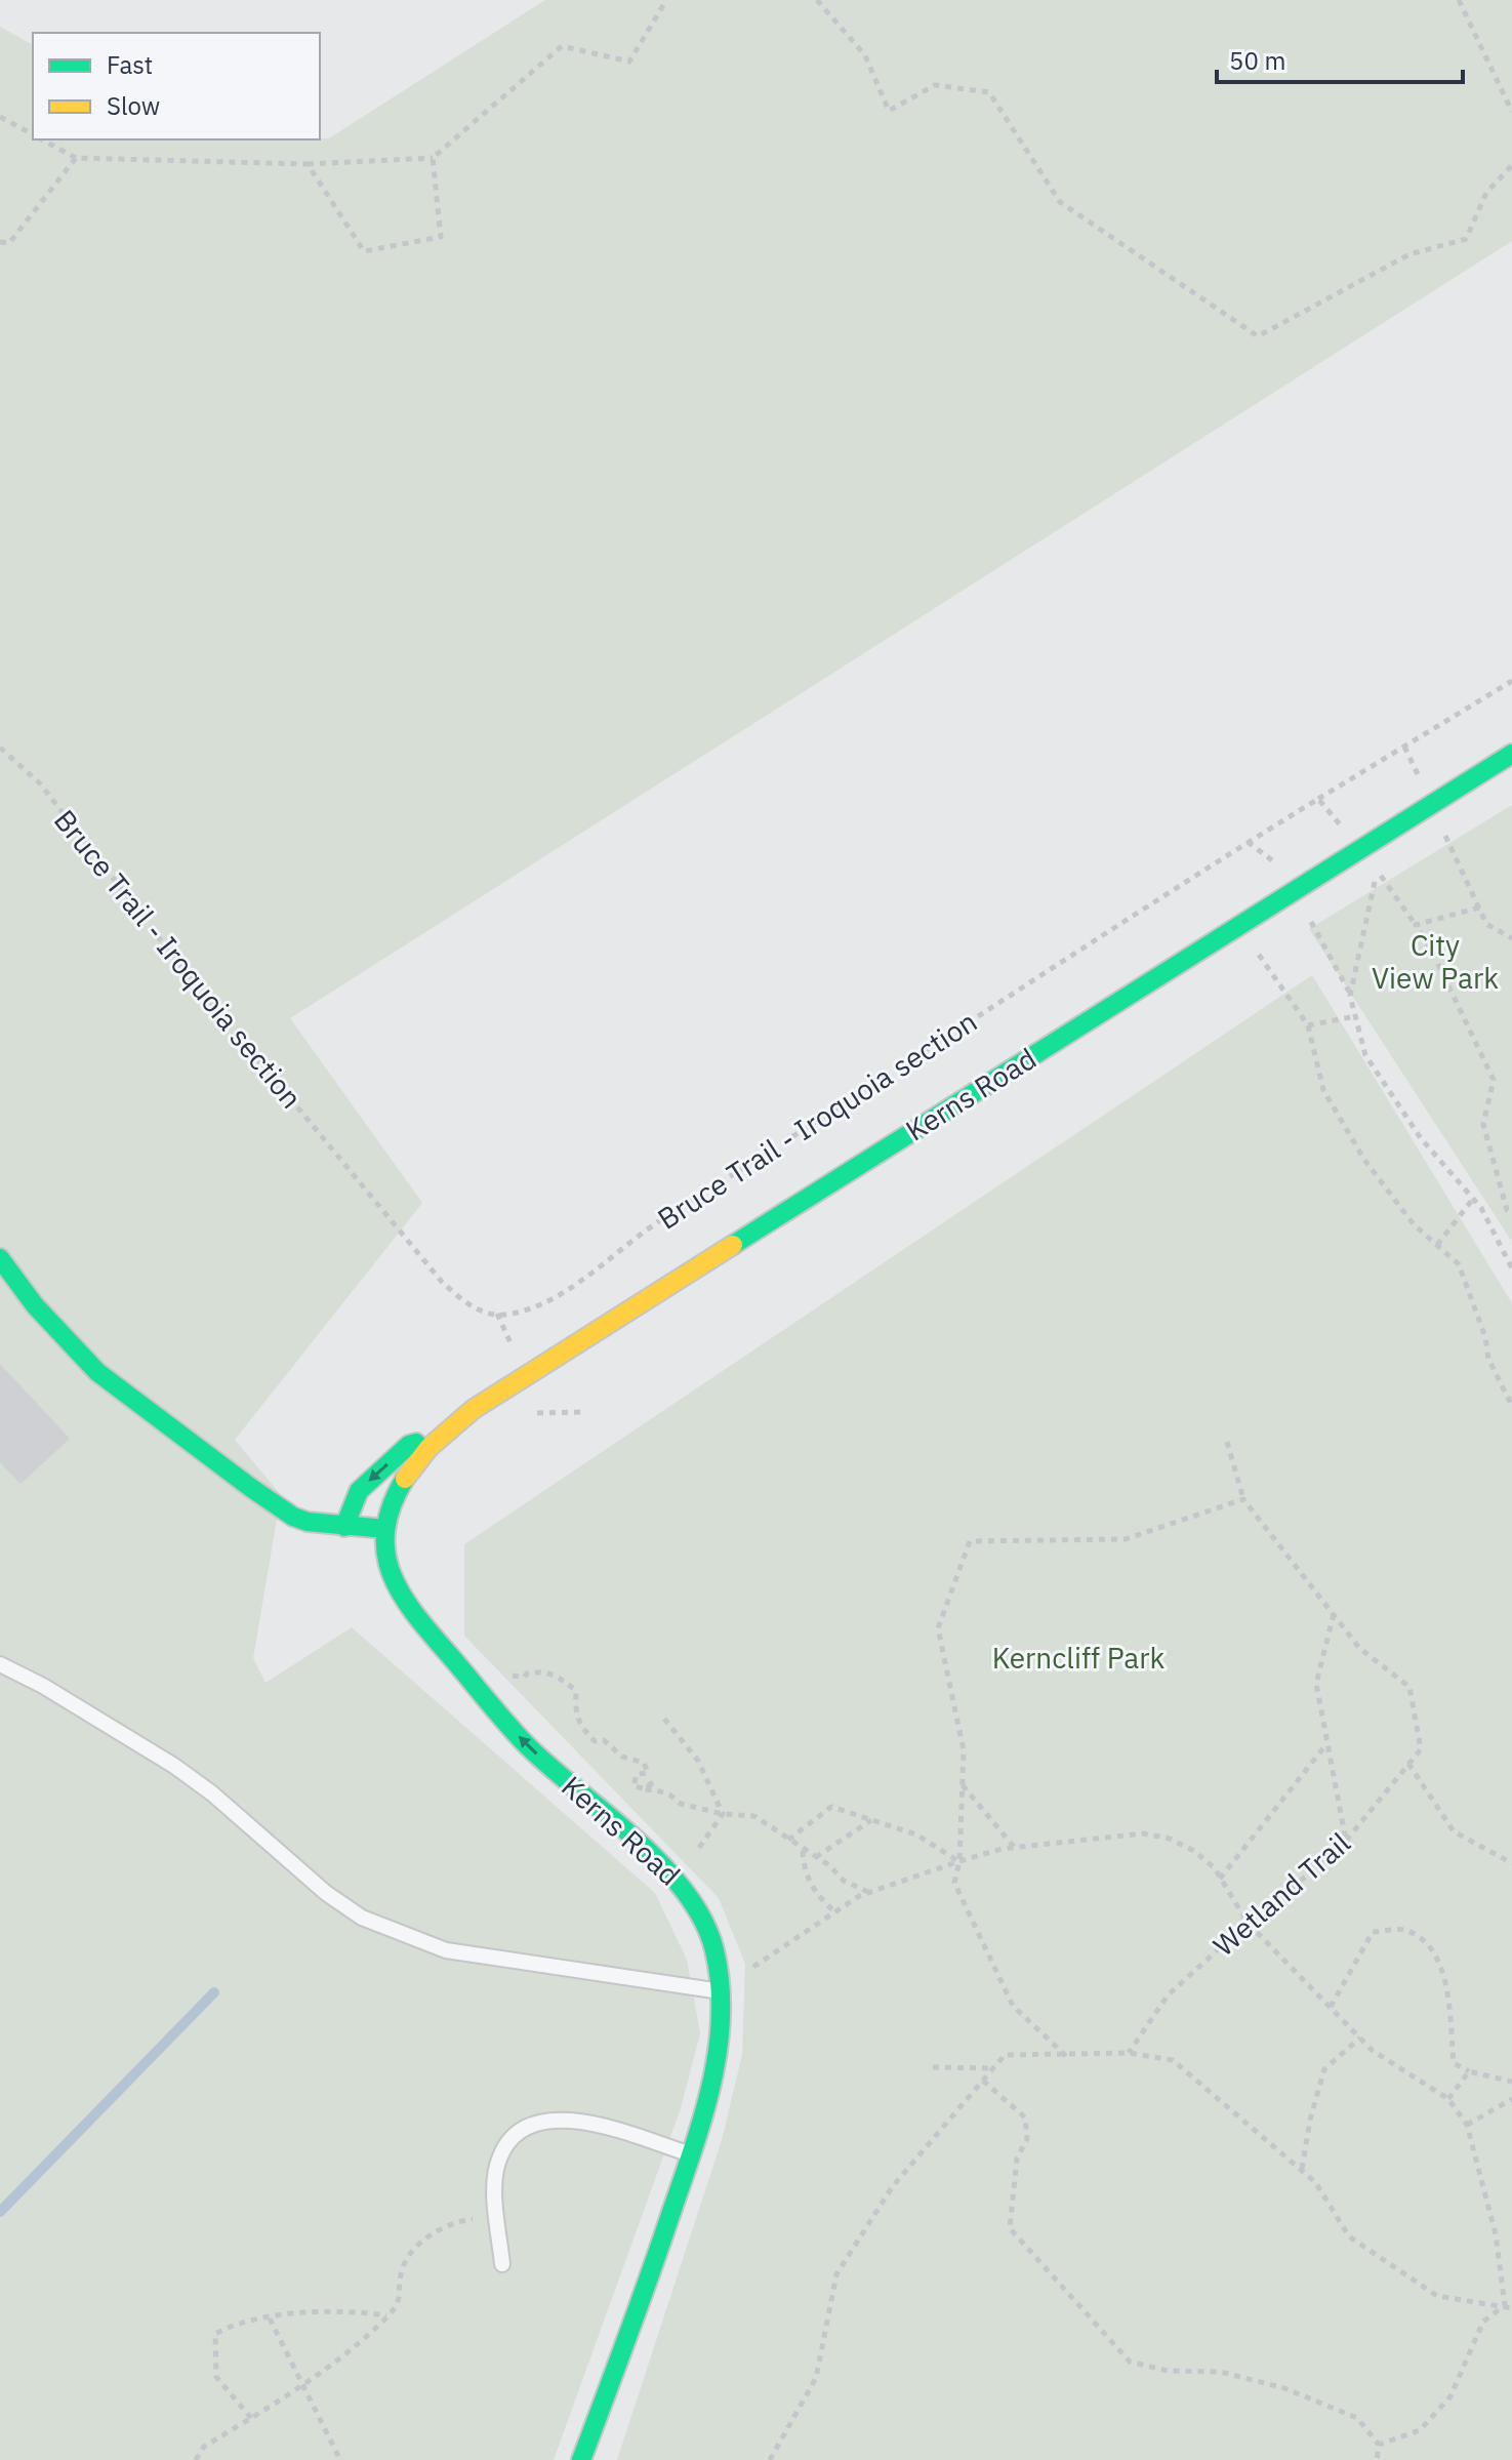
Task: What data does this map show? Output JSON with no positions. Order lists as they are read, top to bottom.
{
  "streets": {
    "street": ["Kerns Road"],
    "path": ["Bruce Trail - Iroquoia section", "Wetland Trail"]
  },
  "parks": ["City View Park", "Kerncliff Park"],
  "legend": ["Fast", "Slow"],
  "scale_bar": "50 m"
}
